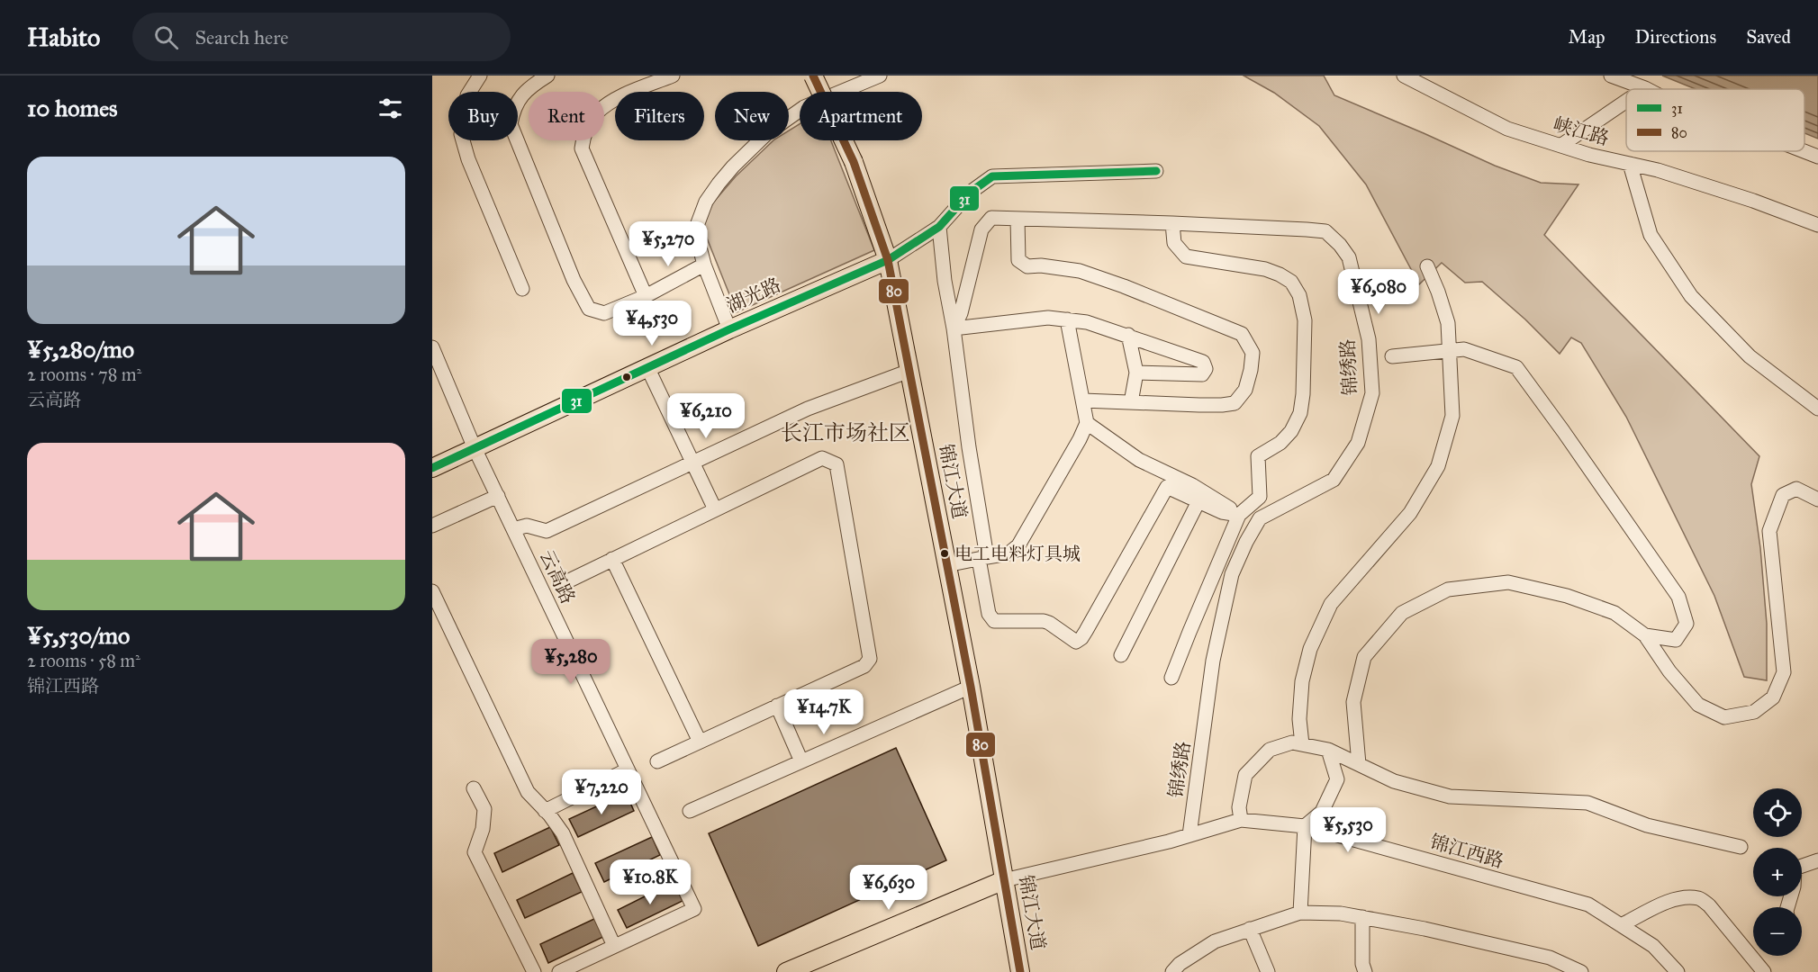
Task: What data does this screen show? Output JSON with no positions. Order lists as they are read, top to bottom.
{
  "streets": {
    "main road": ["湖光路", "锦江大道"],
    "street": [
      "峡江路",
      "锦绣路",
      "云高路",
      "锦江西路"
    ]
  },
  "crossings": [
    ["湖光路", "锦江大道"],
    ["湖光路", "云高路"],
    ["锦绣路", "锦江西路"],
    ["锦江大道", "锦江西路"]
  ],
  "districts": ["长江市场社区"],
  "places": ["电工电料灯具城"],
  "lines": ["transit line 80", "transit line 31"],
  "legend": ["31", "80"],
  "page": {
    "header": "Habito",
    "search": "Search here",
    "nav": ["Map", "Directions", "Saved"],
    "heading": "10 homes",
    "chip": [
      "Buy",
      "Rent",
      "Filters",
      "New",
      "Apartment"
    ],
    "list": [
      {
        "name": "¥5,280/mo",
        "note": "2 rooms · 78 m² · 云高路"
      },
      {
        "name": "¥5,530/mo",
        "note": "2 rooms · 58 m² · 锦江西路"
      }
    ],
    "price": [
      "¥5,270",
      "¥6,080",
      "¥4,530",
      "¥6,210",
      "¥5,280",
      "¥14.7K",
      "¥7,220",
      "¥5,530",
      "¥10.8K",
      "¥6,630"
    ],
    "map_buttons": ["+", "−"]
  }
}
